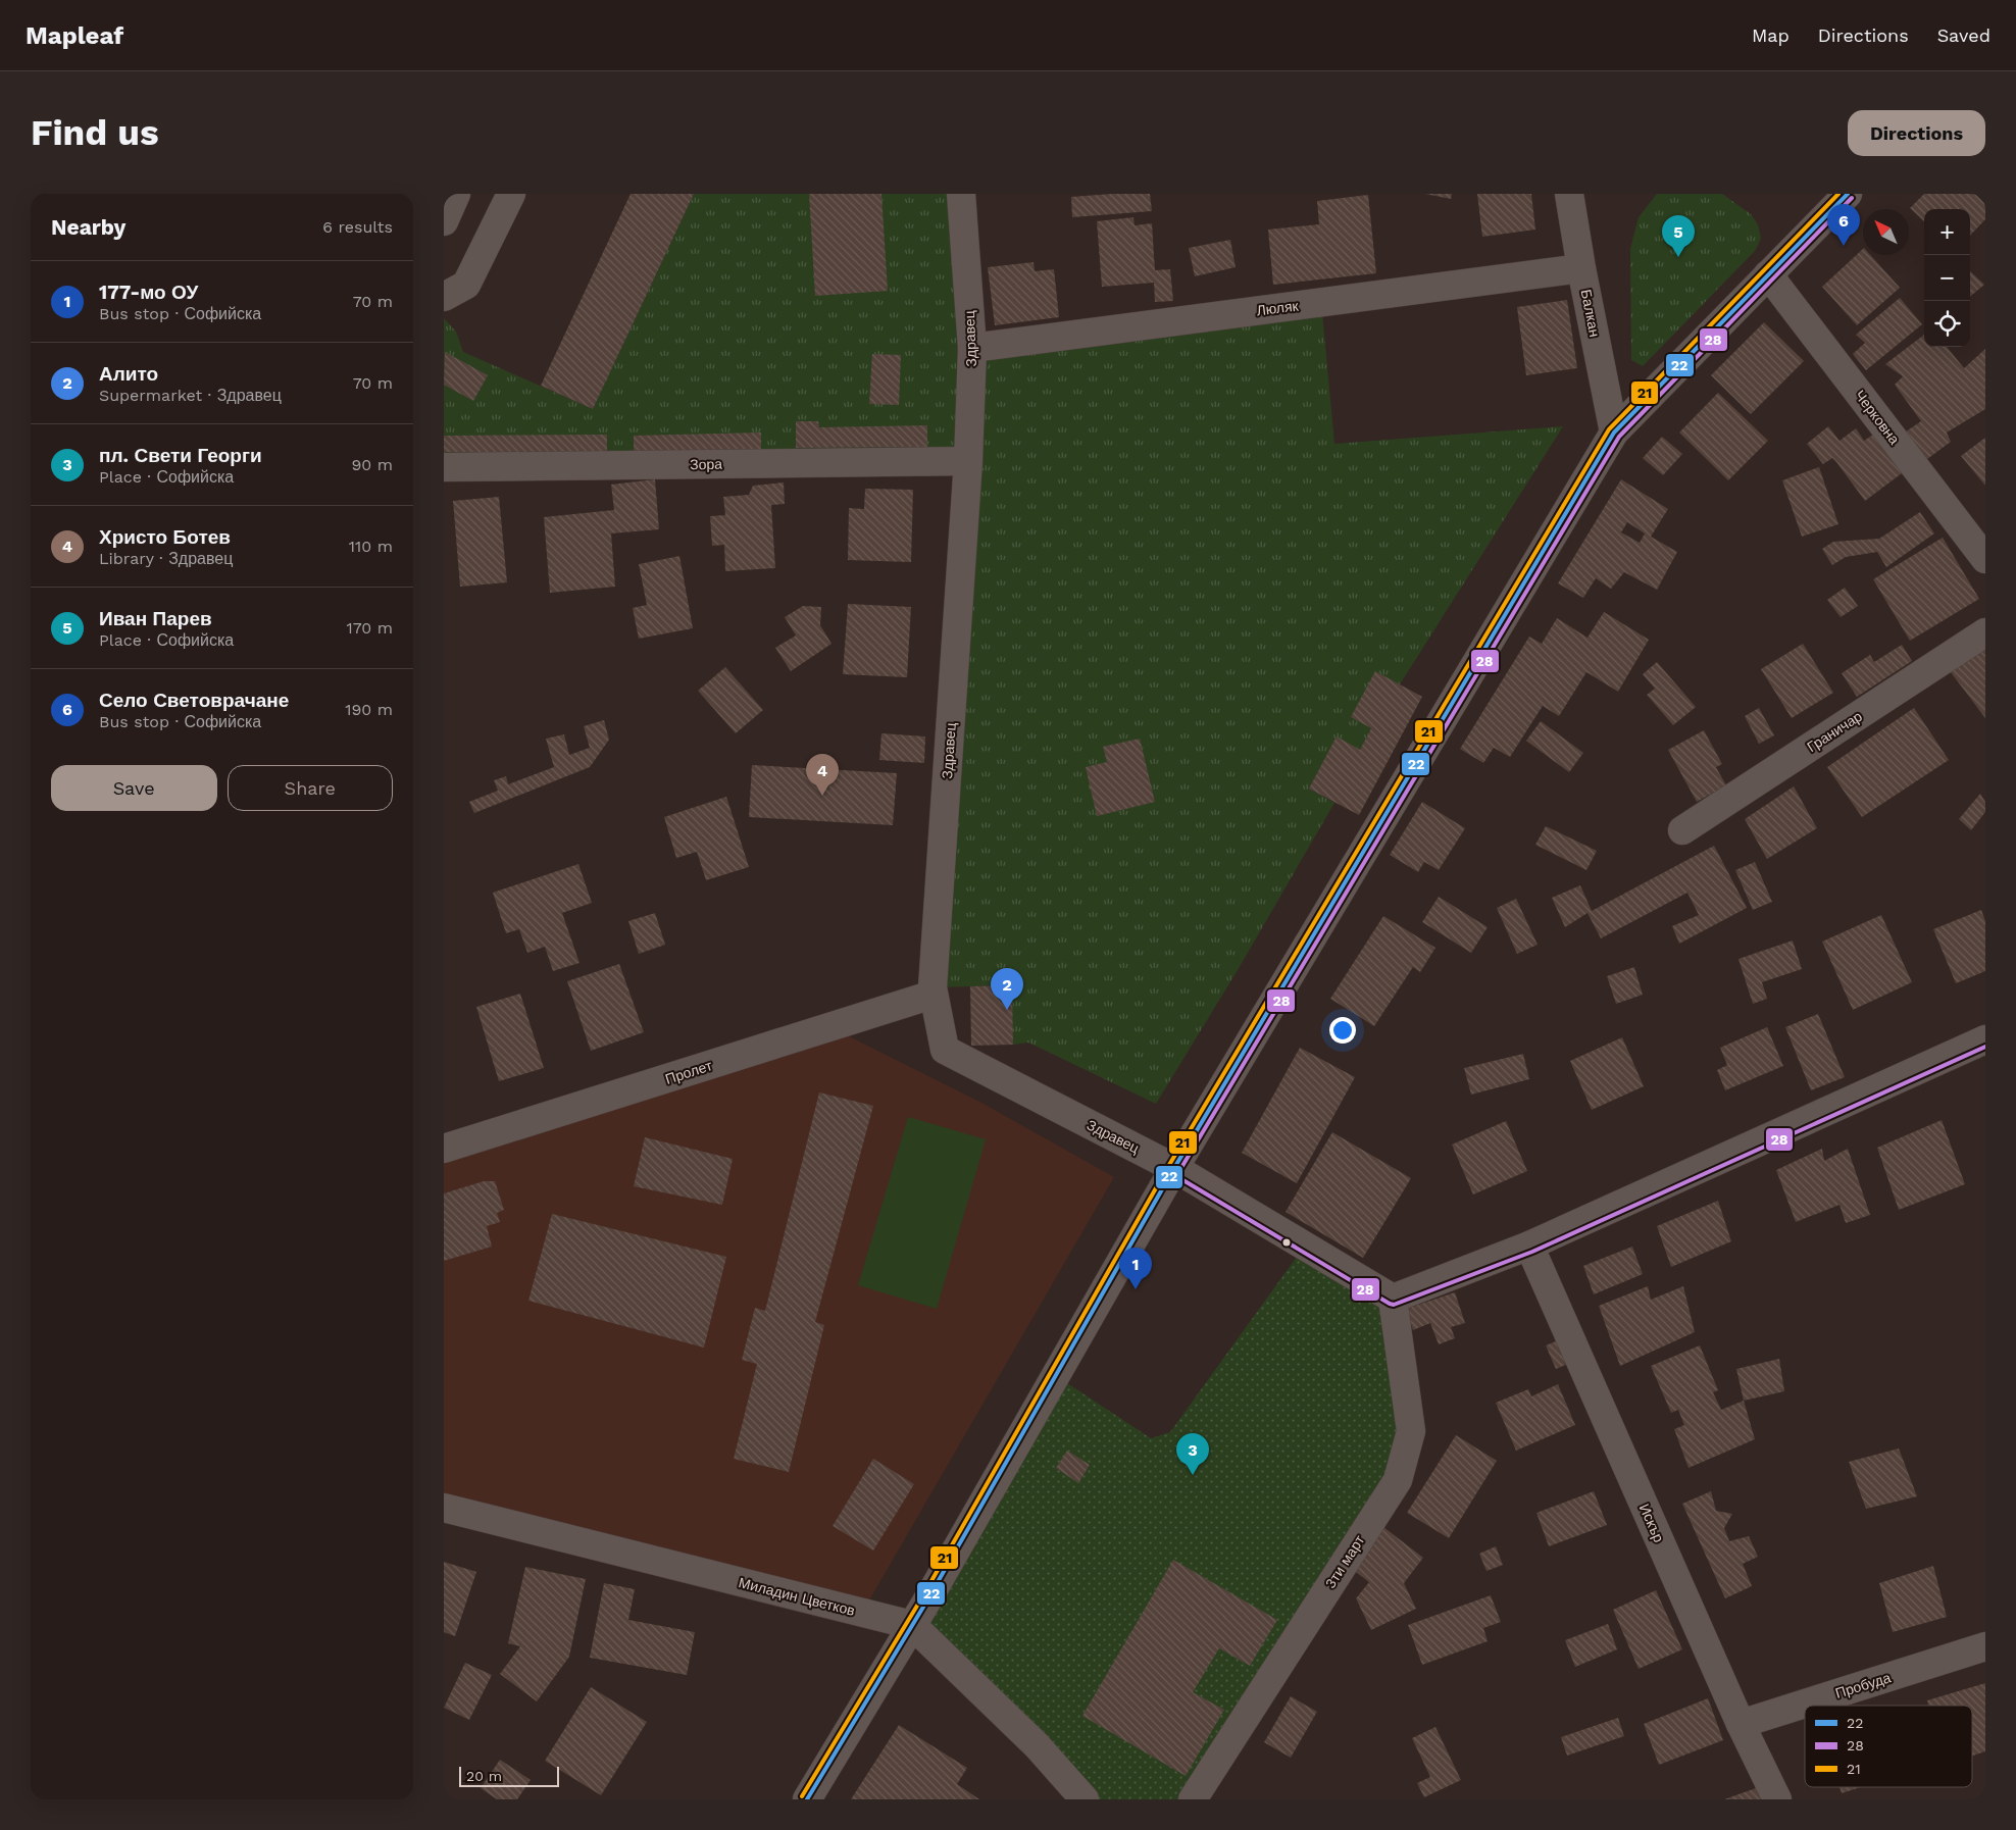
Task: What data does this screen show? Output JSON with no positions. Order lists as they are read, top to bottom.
{
  "streets": {
    "street": [
      "Люляк",
      "Балкан",
      "Здравец",
      "Черковна",
      "Зора",
      "Граничар",
      "Пролет",
      "Искър",
      "3ти март",
      "Миладин Цветков",
      "Пробуда"
    ]
  },
  "crossings": [
    ["Люляк", "Балкан"],
    ["Люляк", "Здравец"],
    ["Здравец", "Зора"],
    ["Здравец", "Пролет"],
    ["Искър", "Пробуда"]
  ],
  "lines": ["transit line 22", "transit line 21", "transit line 28"],
  "legend": ["22", "28", "21"],
  "scale_bar": "20 m",
  "north": "top left",
  "page": {
    "header": "Mapleaf",
    "nav": ["Map", "Directions", "Saved"],
    "buttons": [
      "Directions",
      ["Save", "Share"]
    ],
    "title": "Find us",
    "heading": ["Nearby", "6 results"],
    "pins": [
      "6",
      "5",
      "4",
      "2",
      "1",
      "3"
    ],
    "map_buttons": ["+", "−"],
    "list": [
      {
        "mark": "1",
        "name": "177-мо ОУ",
        "note": "Bus stop · Софийска",
        "value": "70 m"
      },
      {
        "mark": "2",
        "name": "Алито",
        "note": "Supermarket · Здравец",
        "value": "70 m"
      },
      {
        "mark": "3",
        "name": "пл. Свети Георги",
        "note": "Place · Софийска",
        "value": "90 m"
      },
      {
        "mark": "4",
        "name": "Христо Ботев",
        "note": "Library · Здравец",
        "value": "110 m"
      },
      {
        "mark": "5",
        "name": "Иван Парев",
        "note": "Place · Софийска",
        "value": "170 m"
      },
      {
        "mark": "6",
        "name": "Село Световрачане",
        "note": "Bus stop · Софийска",
        "value": "190 m"
      }
    ],
    "scale": "20 m"
  }
}
